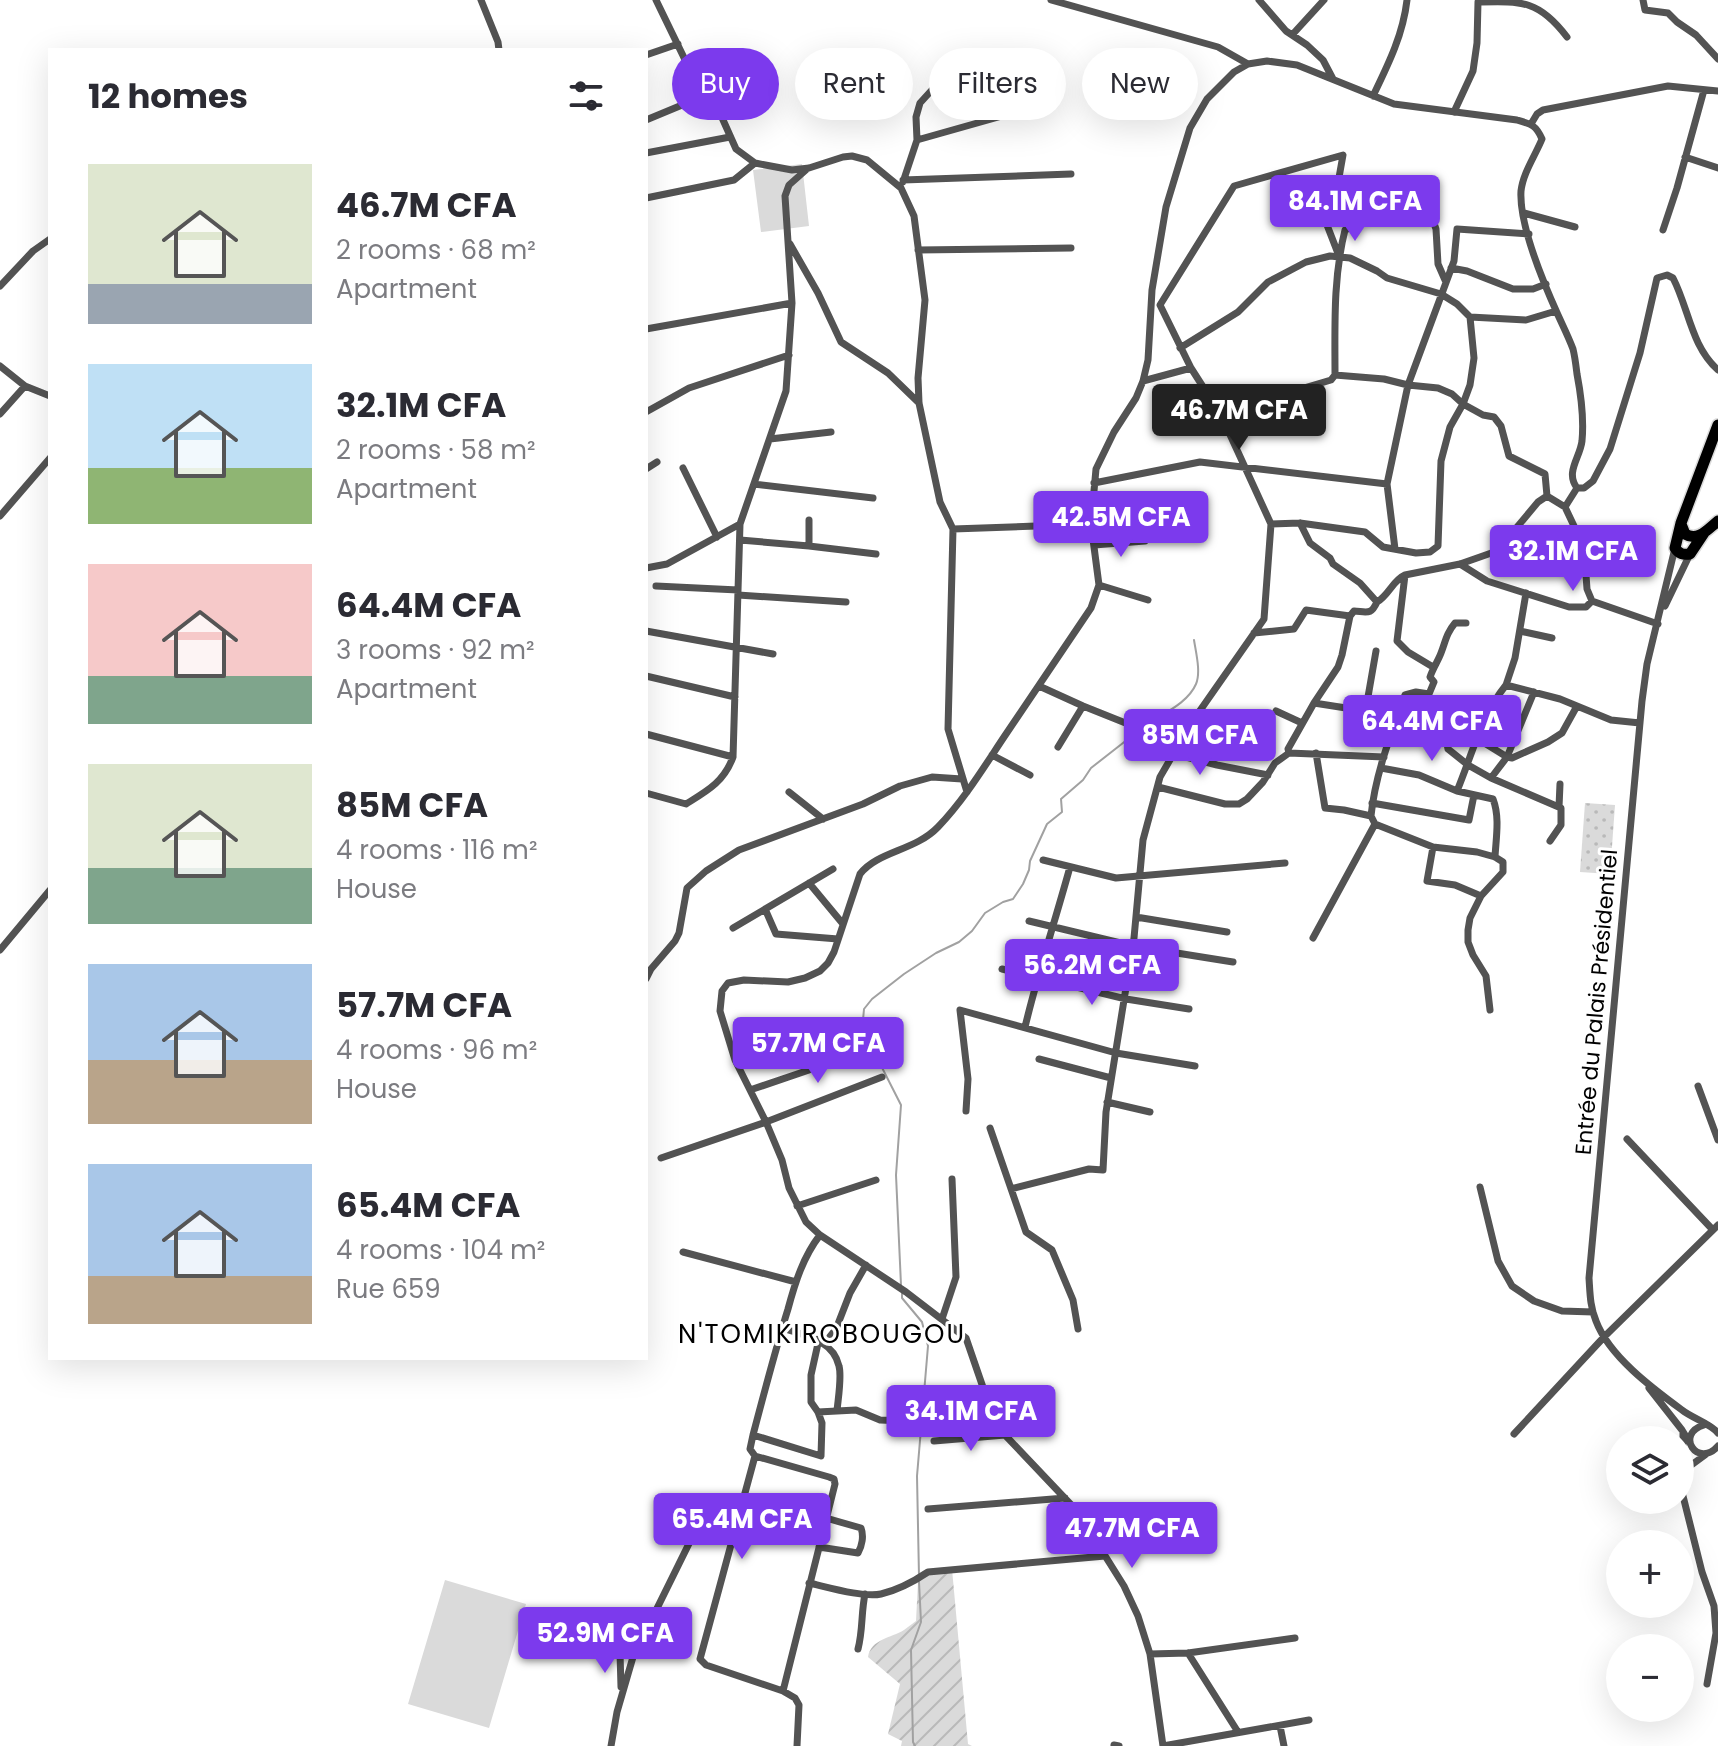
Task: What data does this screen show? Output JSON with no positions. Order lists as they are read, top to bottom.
{
  "streets": {
    "street": ["Entrée du Palais Présidentiel"]
  },
  "districts": ["N'TOMIKIROBOUGOU"],
  "page": {
    "chip": [
      "Buy",
      "Rent",
      "Filters",
      "New"
    ],
    "heading": "12 homes",
    "list": [
      {
        "name": "46.7M CFA",
        "note": "2 rooms · 68 m² · Apartment"
      },
      {
        "name": "32.1M CFA",
        "note": "2 rooms · 58 m² · Apartment"
      },
      {
        "name": "64.4M CFA",
        "note": "3 rooms · 92 m² · Apartment"
      },
      {
        "name": "85M CFA",
        "note": "4 rooms · 116 m² · House"
      },
      {
        "name": "57.7M CFA",
        "note": "4 rooms · 96 m² · House"
      },
      {
        "name": "65.4M CFA",
        "note": "4 rooms · 104 m² · Rue 659"
      }
    ],
    "price": [
      "84.1M CFA",
      "46.7M CFA",
      "42.5M CFA",
      "32.1M CFA",
      "64.4M CFA",
      "85M CFA",
      "56.2M CFA",
      "57.7M CFA",
      "34.1M CFA",
      "65.4M CFA",
      "47.7M CFA",
      "52.9M CFA"
    ],
    "map_buttons": ["+", "−"]
  }
}
